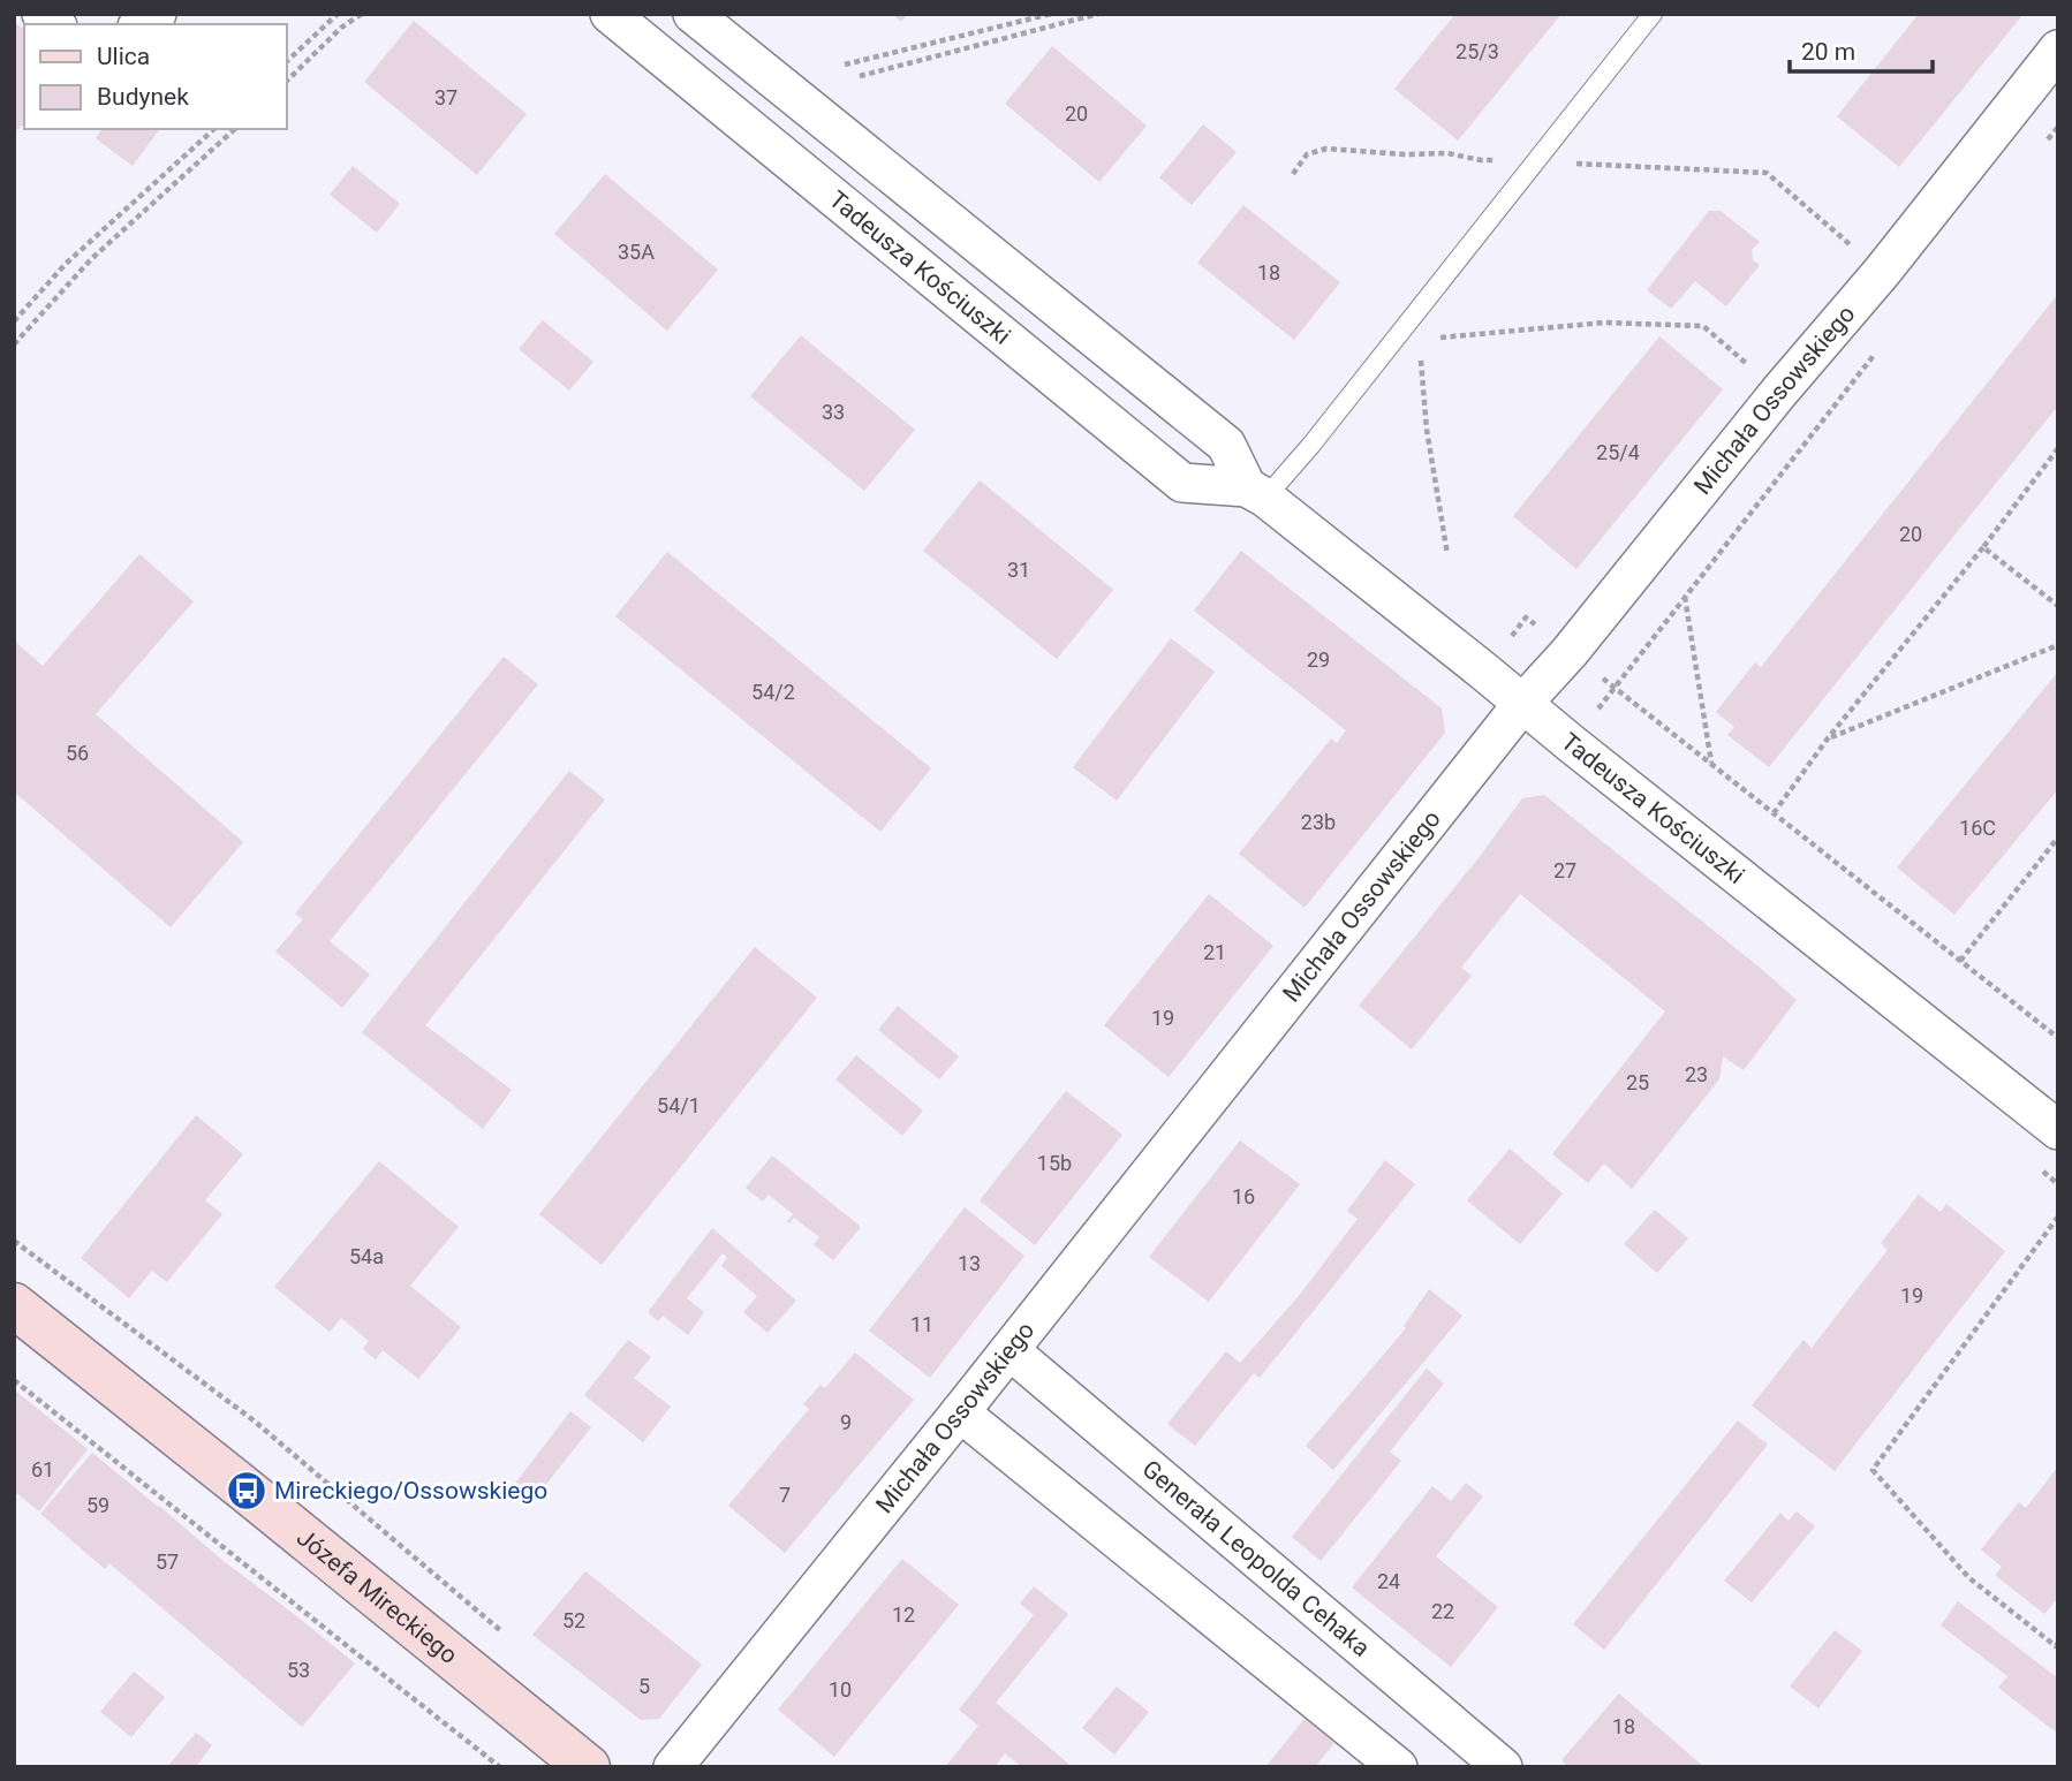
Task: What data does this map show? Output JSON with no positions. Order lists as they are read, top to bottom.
{
  "streets": {
    "street": [
      "Tadeusza Kościuszki",
      "Michała Ossowskiego",
      "Generała Leopolda Cehaka",
      "Józefa Mireckiego"
    ]
  },
  "crossings": [
    ["Tadeusza Kościuszki", "Michała Ossowskiego"],
    ["Michała Ossowskiego", "Generała Leopolda Cehaka"]
  ],
  "places": {
    "bus stop": ["Mireckiego/Ossowskiego"]
  },
  "house_numbers": [
    "25/3",
    "37",
    "20",
    "35A",
    "18",
    "33",
    "25/4",
    "20",
    "31",
    "29",
    "54/2",
    "56",
    "23b",
    "16C",
    "27",
    "21",
    "19",
    "23",
    "25",
    "54/1",
    "15b",
    "16",
    "54a",
    "13",
    "19",
    "11",
    "9",
    "61",
    "7",
    "59",
    "57",
    "24",
    "22",
    "12",
    "52",
    "53",
    "5",
    "10",
    "18"
  ],
  "legend": ["Ulica", "Budynek"],
  "scale_bar": "20 m"
}
